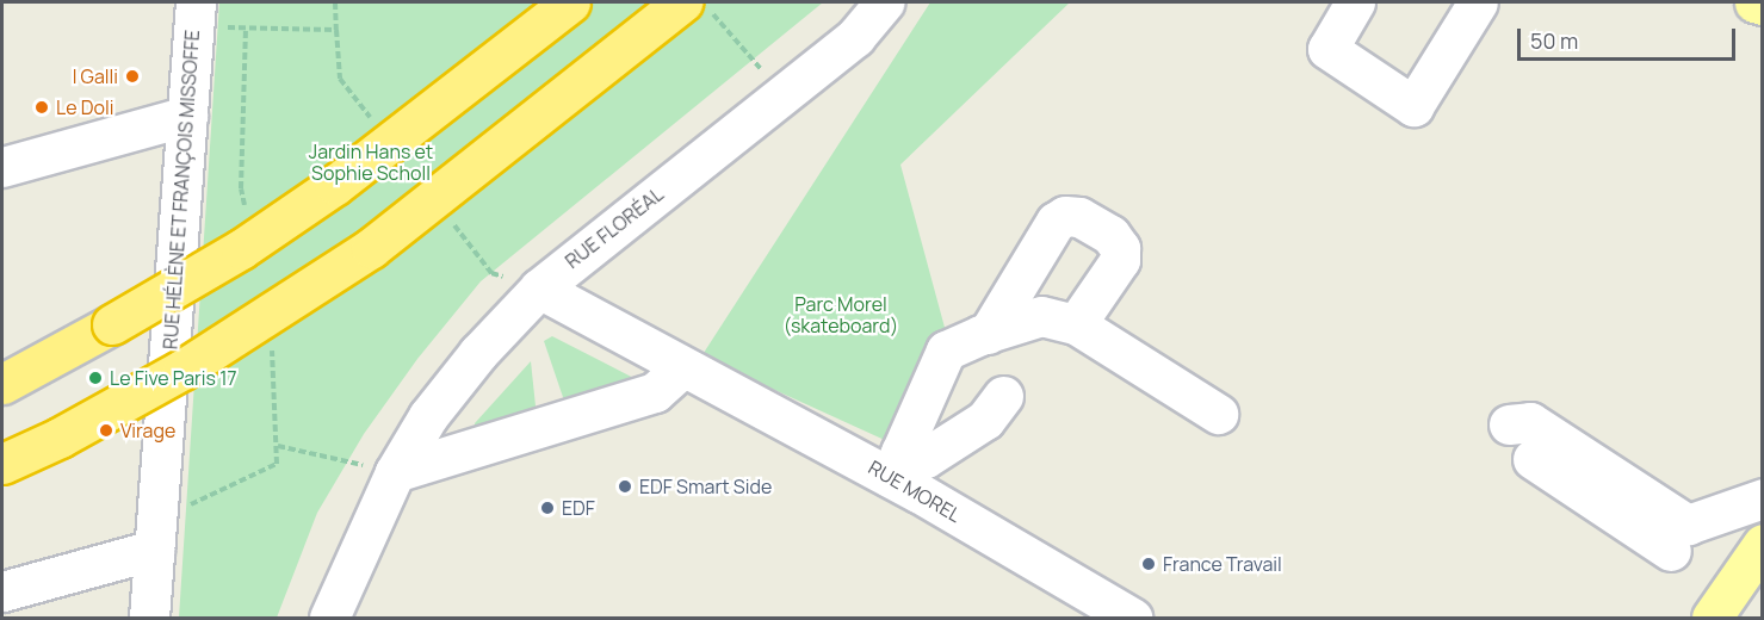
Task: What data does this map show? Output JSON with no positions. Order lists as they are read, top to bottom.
{
  "streets": {
    "street": ["RUE HÉLÈNE ET FRANÇOIS MISSOFFE", "RUE FLORÉAL", "RUE MOREL"]
  },
  "crossings": [
    ["RUE FLORÉAL", "RUE MOREL"]
  ],
  "parks": ["Jardin Hans et Sophie Scholl", "Parc Morel (skateboard)"],
  "places": [
    "I Galli",
    "Le Doli",
    "Le Five Paris 17",
    "Virage",
    "EDF Smart Side",
    "EDF",
    "France Travail"
  ],
  "scale_bar": "50 m"
}
